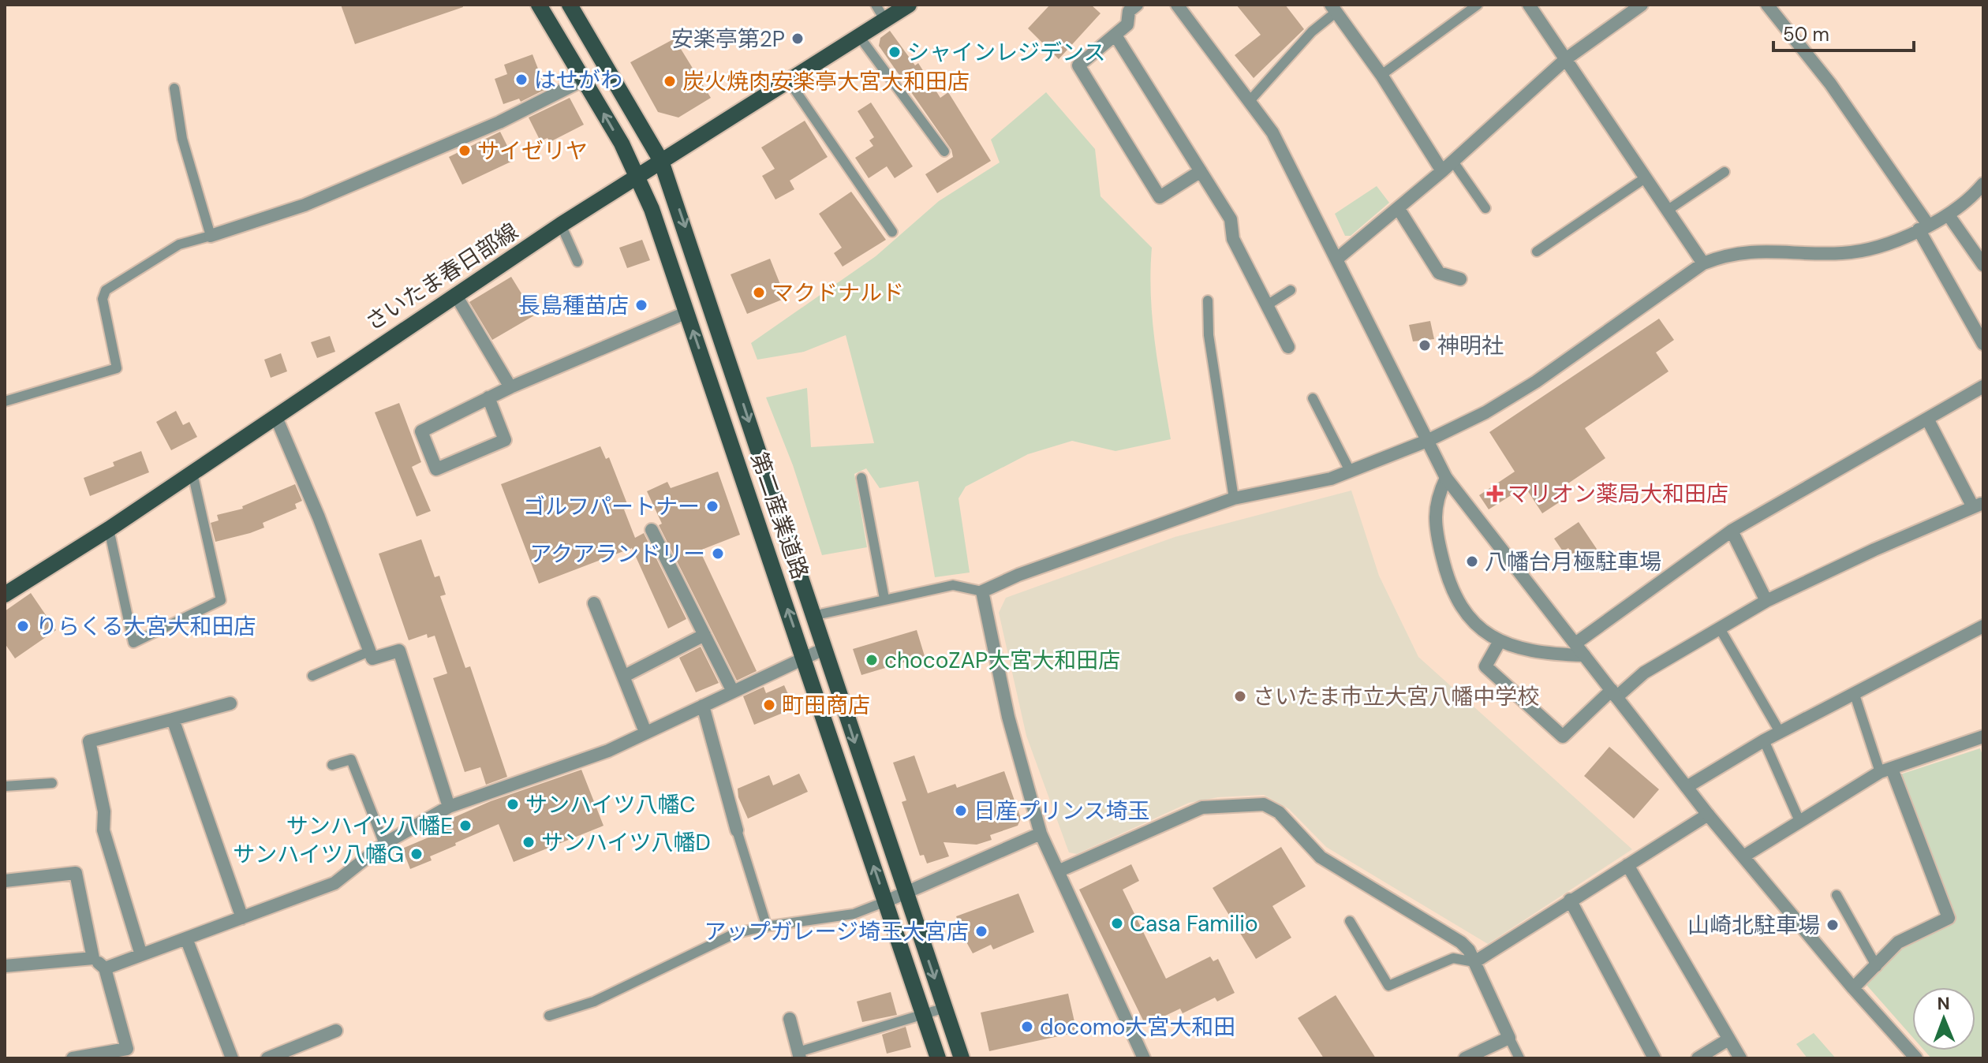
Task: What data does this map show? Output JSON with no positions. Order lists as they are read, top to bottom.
{
  "streets": {
    "main road": ["さいたま春日部線", "第二産業道路"]
  },
  "crossings": [
    ["さいたま春日部線", "第二産業道路"]
  ],
  "places": {
    "other": [
      "安楽亭第2P",
      "シャインレジデンス",
      "はせがわ",
      "炭火焼肉安楽亭大宮大和田店",
      "サイゼリヤ",
      "マクドナルド",
      "長島種苗店",
      "神明社",
      "ゴルフパートナー",
      "アクアランドリー",
      "八幡台月極駐車場",
      "りらくる大宮大和田店",
      "chocoZAP大宮大和田店",
      "さいたま市立大宮八幡中学校",
      "町田商店",
      "サンハイツ八幡C",
      "日産プリンス埼玉",
      "サンハイツ八幡E",
      "サンハイツ八幡D",
      "サンハイツ八幡G",
      "Casa Familio",
      "山崎北駐車場",
      "アップガレージ埼玉大宮店",
      "docomo大宮大和田"
    ],
    "health": ["マリオン薬局大和田店"]
  },
  "scale_bar": "50 m",
  "north": "top"
}
